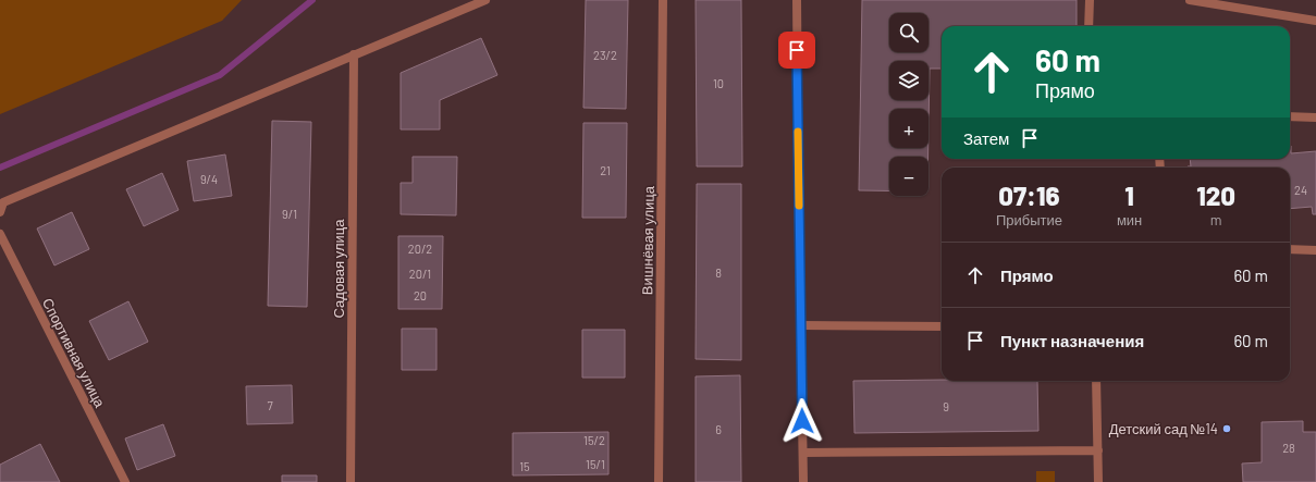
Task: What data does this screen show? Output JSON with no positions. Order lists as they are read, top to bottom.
{
  "streets": {
    "street": ["Вишнёвая улица", "Садовая улица", "Спортивная улица"]
  },
  "places": ["Детский сад №14"],
  "house_numbers": [
    "23/2",
    "10",
    "21",
    "9/4",
    "24",
    "9/1",
    "20/2",
    "8",
    "20/1",
    "20",
    "7",
    "9",
    "6",
    "15/2",
    "28",
    "15/1",
    "15"
  ],
  "page": {
    "map_buttons": ["+", "−"],
    "turn": ["60 m", "Прямо"],
    "then": "Затем",
    "eta": [
      "07:16",
      "Прибытие",
      "1",
      "мин",
      "120",
      "m"
    ],
    "list": [
      {
        "name": "Прямо",
        "value": "60 m"
      },
      {
        "name": "Пункт назначения",
        "value": "60 m"
      }
    ]
  }
}
